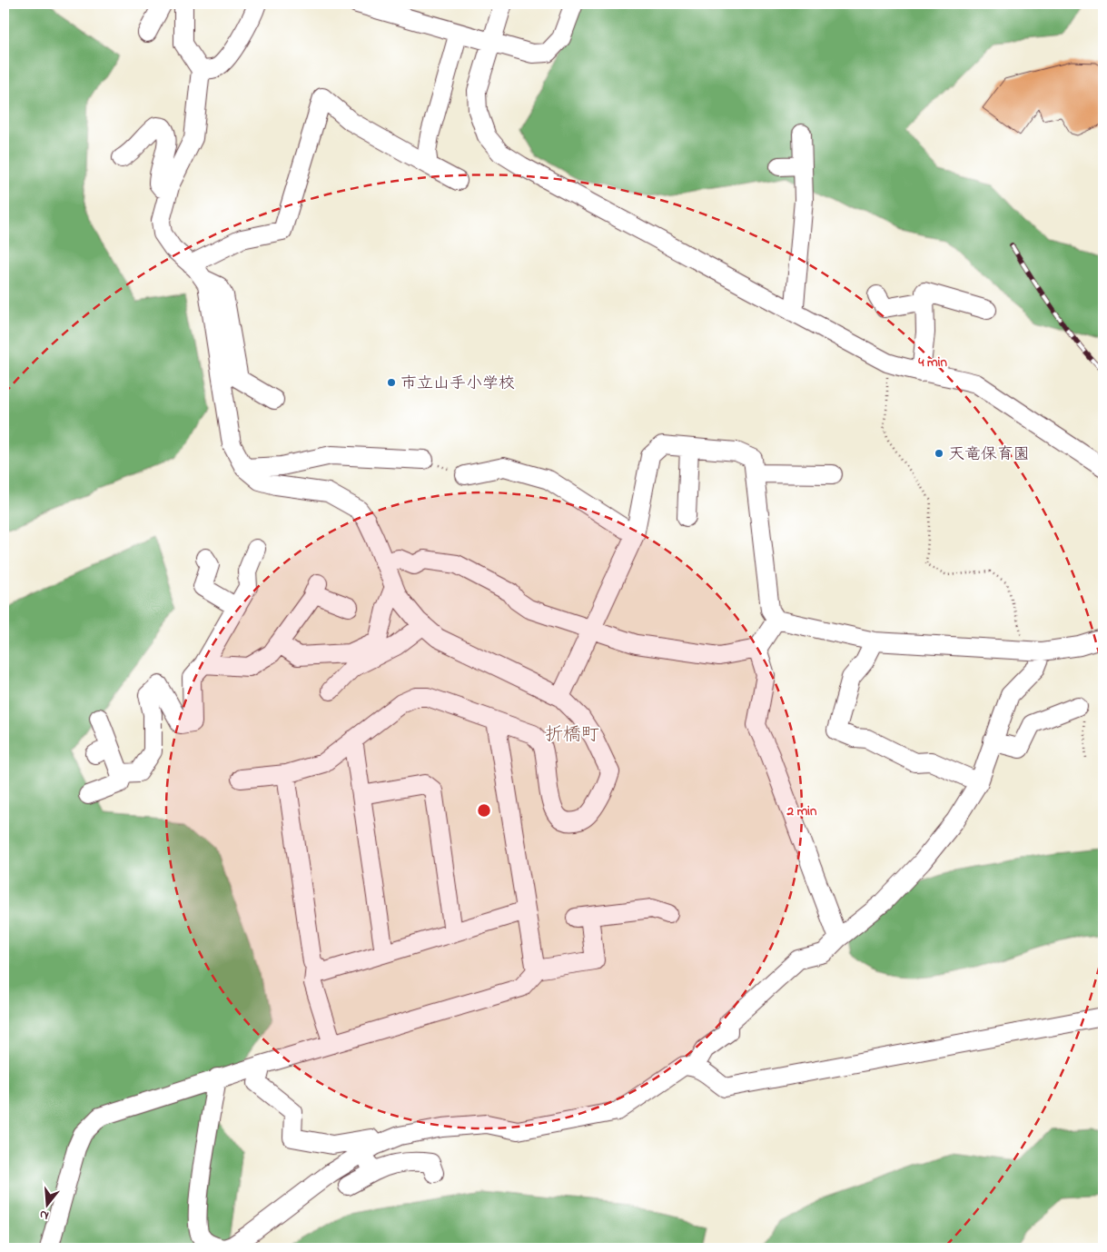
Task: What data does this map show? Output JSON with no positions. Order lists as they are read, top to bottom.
{
  "districts": ["折橋町"],
  "places": ["市立山手小学校", "天竜保育園"],
  "north": "bottom",
  "rings": ["4 min", "2 min"]
}
